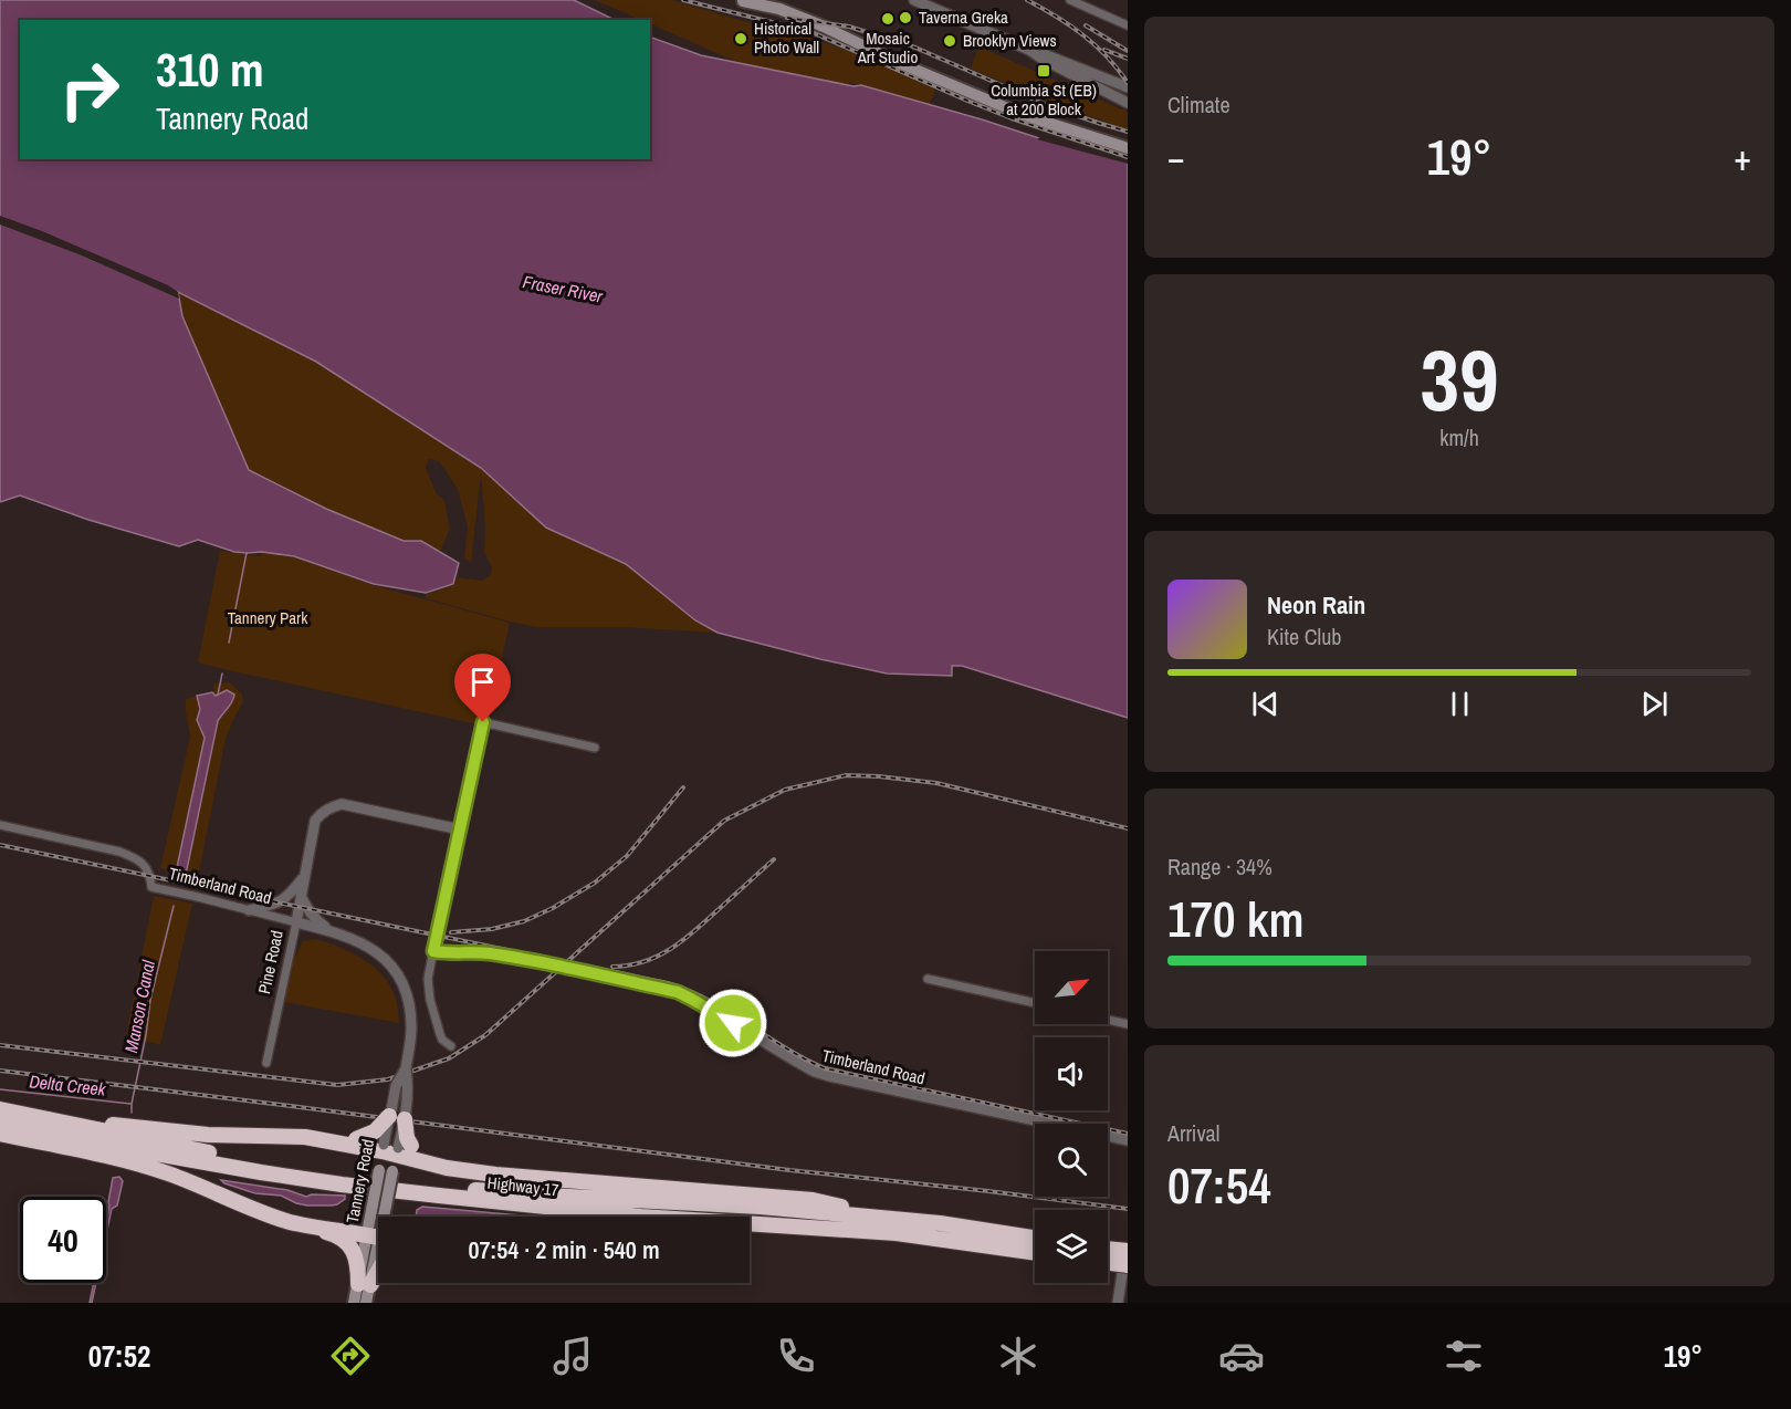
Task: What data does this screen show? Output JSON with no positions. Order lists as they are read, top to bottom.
{
  "streets": {
    "highway": ["Highway 17"],
    "main road": ["Tannery Road"],
    "street": ["Timberland Road", "Pine Road"]
  },
  "crossings": [
    ["Timberland Road", "Pine Road"],
    ["Timberland Road", "Tannery Road"],
    ["Pine Road", "Tannery Road"]
  ],
  "water": ["Fraser River", "Manson Canal", "Delta Creek"],
  "parks": ["Tannery Park"],
  "places": {
    "other": [
      "Taverna Greka",
      "Mosaic Art Studio",
      "Historical Photo Wall",
      "Brooklyn Views"
    ],
    "transit": ["Columbia St (EB) at 200 Block"]
  },
  "north": "top right",
  "page": {
    "tile": [
      "Climate",
      ["39", "km/h"],
      ["Range · 34%", "170 km"],
      ["Arrival", "07:54"]
    ],
    "turn": ["310 m", "Tannery Road"],
    "heat": ["−", "19°", "+"],
    "song": ["Neon Rain", "Kite Club"],
    "limit": "40",
    "trip": "07:54 · 2 min · 540 m",
    "tabs": ["07:52", "19°"]
  }
}
